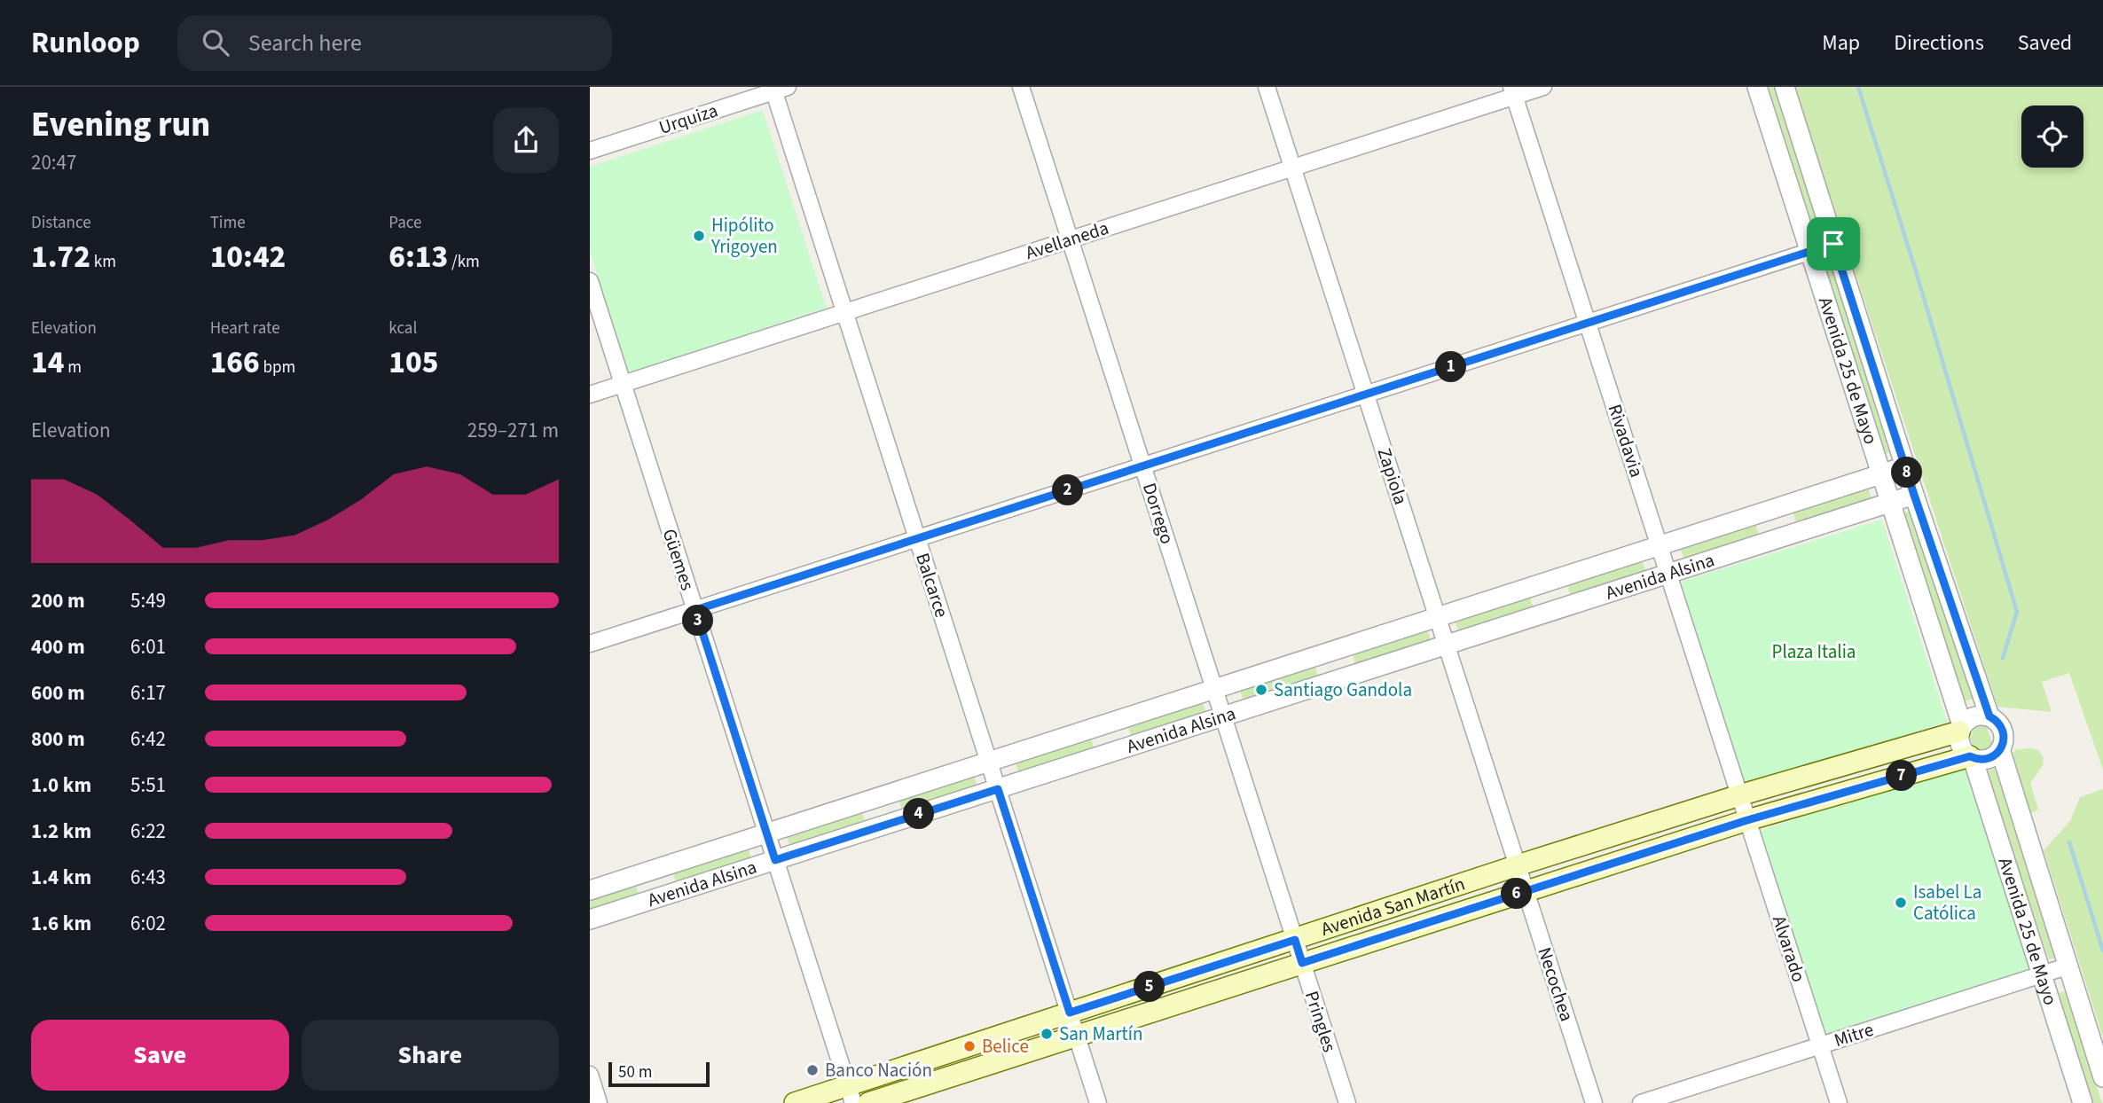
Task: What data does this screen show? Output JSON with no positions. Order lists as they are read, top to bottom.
{
  "streets": {
    "main road": ["Avenida San Martín"],
    "street": [
      "Urquiza",
      "Avellaneda",
      "Avenida 25 de Mayo",
      "Rivadavia",
      "Zapiola",
      "Dorrego",
      "Güemes",
      "Avenida Alsina",
      "Balcarce",
      "Alvarado",
      "Necochea",
      "Pringles",
      "Mitre"
    ]
  },
  "crossings": [
    ["Urquiza", "Balcarce"],
    ["Avellaneda", "Rivadavia"],
    ["Avellaneda", "Zapiola"],
    ["Avellaneda", "Dorrego"],
    ["Avellaneda", "Güemes"],
    ["Avellaneda", "Balcarce"],
    ["Avenida 25 de Mayo", "Avenida Alsina"],
    ["Avenida 25 de Mayo", "Avenida San Martín"],
    ["Avenida 25 de Mayo", "Mitre"],
    ["Rivadavia", "Avenida Alsina"],
    ["Rivadavia", "Avenida San Martín"],
    ["Rivadavia", "Alvarado"],
    ["Zapiola", "Avenida Alsina"],
    ["Zapiola", "Avenida San Martín"],
    ["Zapiola", "Necochea"],
    ["Dorrego", "Avenida Alsina"],
    ["Dorrego", "Avenida San Martín"],
    ["Dorrego", "Pringles"],
    ["Güemes", "Avenida Alsina"],
    ["Güemes", "Avenida San Martín"],
    ["Avenida Alsina", "Balcarce"],
    ["Balcarce", "Avenida San Martín"],
    ["Avenida San Martín", "Alvarado"],
    ["Avenida San Martín", "Necochea"],
    ["Avenida San Martín", "Pringles"],
    ["Alvarado", "Mitre"]
  ],
  "parks": ["Plaza Italia"],
  "places": [
    "Hipólito Yrigoyen",
    "Santiago Gandola",
    "Isabel La Católica",
    "San Martín",
    "Belice",
    "Banco Nación"
  ],
  "scale_bar": "50 m",
  "page": {
    "header": "Runloop",
    "search": "Search here",
    "nav": ["Map", "Directions", "Saved"],
    "heading": ["Evening run", "20:47"],
    "stats": [
      ["Distance", "1.72 km"],
      ["Time", "10:42"],
      ["Pace", "6:13 /km"],
      ["Elevation", "14 m"],
      ["Heart rate", "166 bpm"],
      ["kcal", "105"]
    ],
    "pins": [
      "1",
      "8",
      "2",
      "3",
      "7",
      "4",
      "6",
      "5"
    ],
    "chart": ["Elevation", "259–271 m"],
    "list": [
      {
        "name": "200 m",
        "note": "5:49"
      },
      {
        "name": "400 m",
        "note": "6:01"
      },
      {
        "name": "600 m",
        "note": "6:17"
      },
      {
        "name": "800 m",
        "note": "6:42"
      },
      {
        "name": "1.0 km",
        "note": "5:51"
      },
      {
        "name": "1.2 km",
        "note": "6:22"
      },
      {
        "name": "1.4 km",
        "note": "6:43"
      },
      {
        "name": "1.6 km",
        "note": "6:02"
      }
    ],
    "buttons": ["Save", "Share"],
    "scale": "50 m"
  }
}
